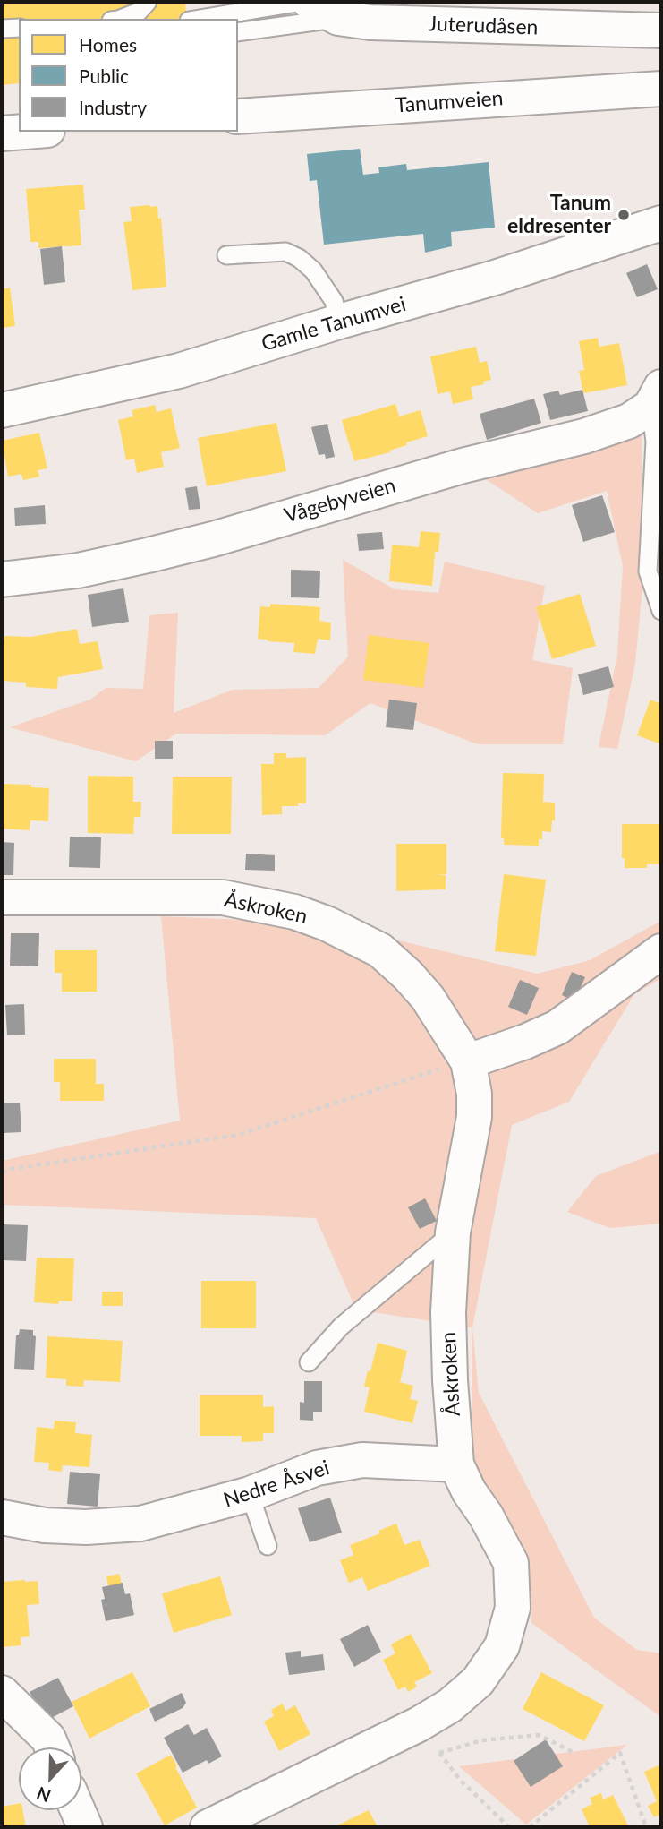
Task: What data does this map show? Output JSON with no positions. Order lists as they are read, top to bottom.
{
  "streets": {
    "street": [
      "Juterudåsen",
      "Tanumveien",
      "Gamle Tanumvei",
      "Vågebyveien",
      "Åskroken",
      "Nedre Åsvei"
    ]
  },
  "crossings": [
    ["Åskroken", "Nedre Åsvei"]
  ],
  "places": ["Tanum eldresenter"],
  "legend": ["Homes", "Public", "Industry"],
  "north": "bottom"
}
